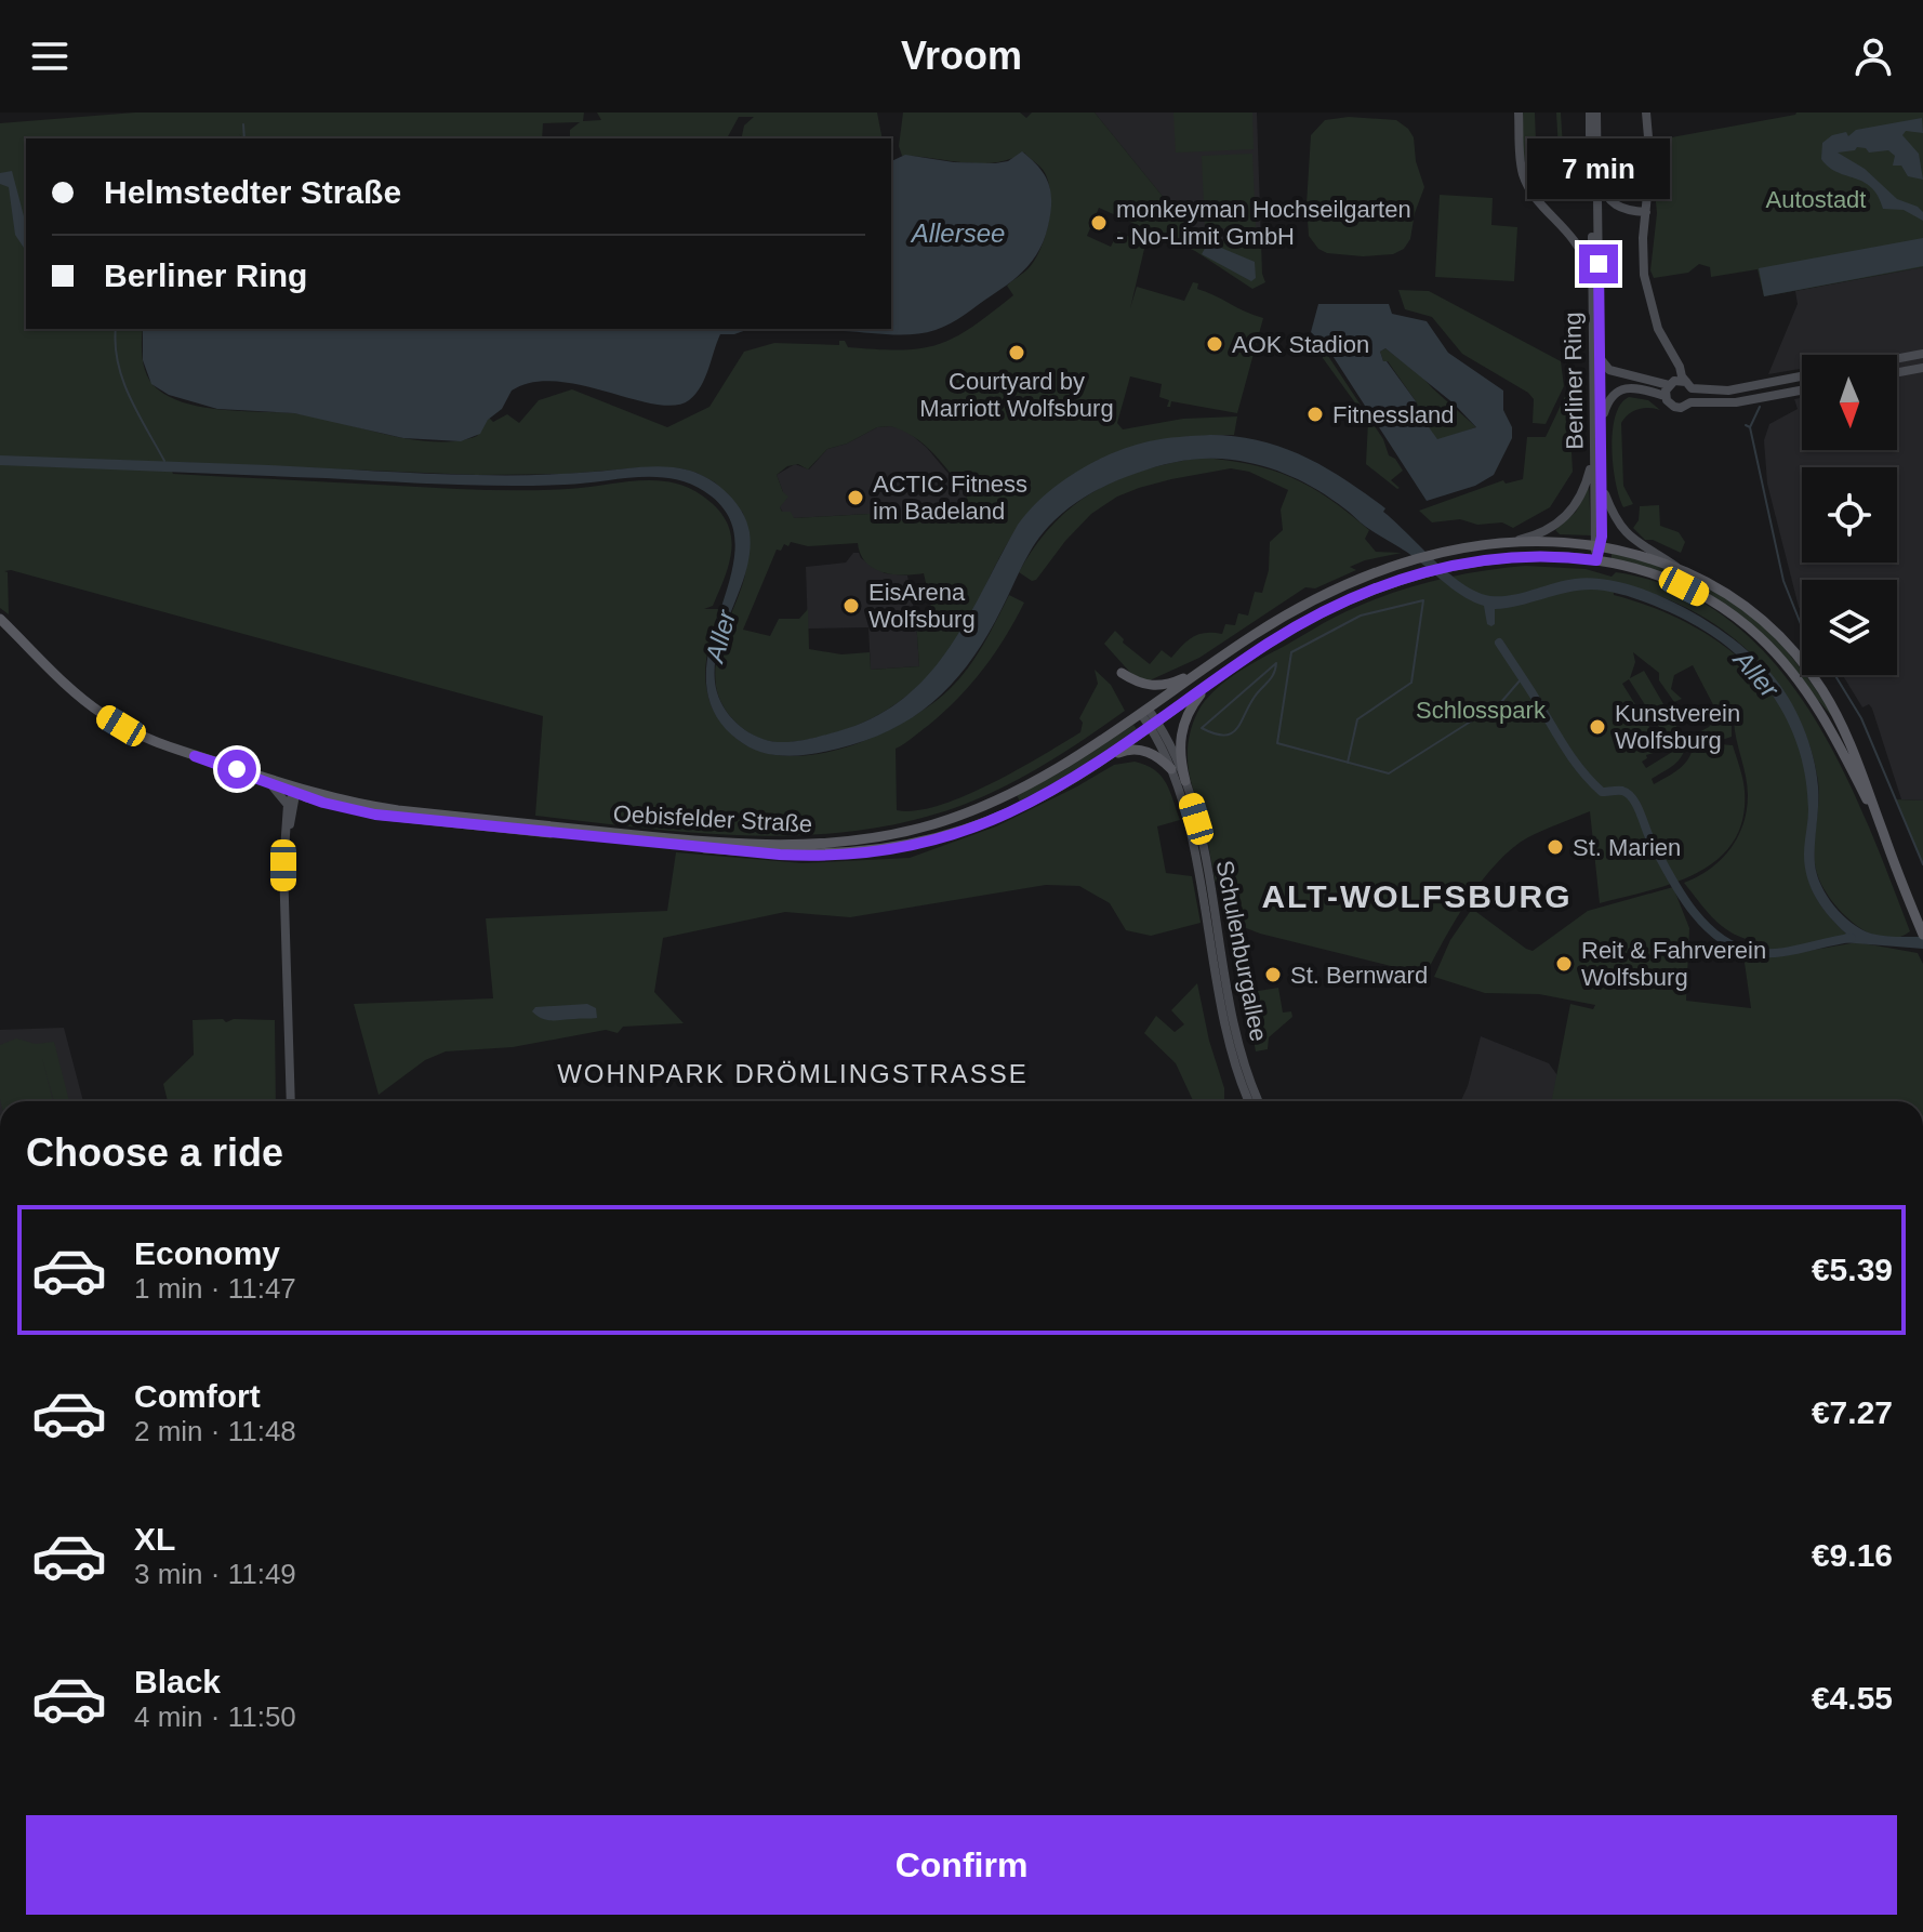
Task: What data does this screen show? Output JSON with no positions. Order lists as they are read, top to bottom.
{
  "streets": {
    "main road": ["Berliner Ring", "Oebisfelder Straße", "Schulenburgallee"]
  },
  "crossings": [
    ["Berliner Ring", "Oebisfelder Straße"],
    ["Oebisfelder Straße", "Schulenburgallee"]
  ],
  "districts": ["ALT-WOLFSBURG", "WOHNPARK DRÖMLINGSTRASSE"],
  "water": ["Allersee", "Aller"],
  "parks": ["Autostadt", "Schlosspark"],
  "places": [
    "monkeyman Hochseilgarten - No-Limit GmbH",
    "AOK Stadion",
    "Courtyard by Marriott Wolfsburg",
    "Fitnessland",
    "ACTIC Fitness im Badeland",
    "EisArena Wolfsburg",
    "Kunstverein Wolfsburg",
    "St. Marien",
    "Reit & Fahrverein Wolfsburg",
    "St. Bernward"
  ],
  "north": "bottom",
  "page": {
    "header": "Vroom",
    "bubble": "7 min",
    "banner": ["Helmstedter Straße", "Berliner Ring"],
    "heading": "Choose a ride",
    "list": [
      {
        "name": "Economy",
        "note": "1 min · 11:47",
        "value": "€5.39"
      },
      {
        "name": "Comfort",
        "note": "2 min · 11:48",
        "value": "€7.27"
      },
      {
        "name": "XL",
        "note": "3 min · 11:49",
        "value": "€9.16"
      },
      {
        "name": "Black",
        "note": "4 min · 11:50",
        "value": "€4.55"
      }
    ],
    "buttons": "Confirm"
  }
}
